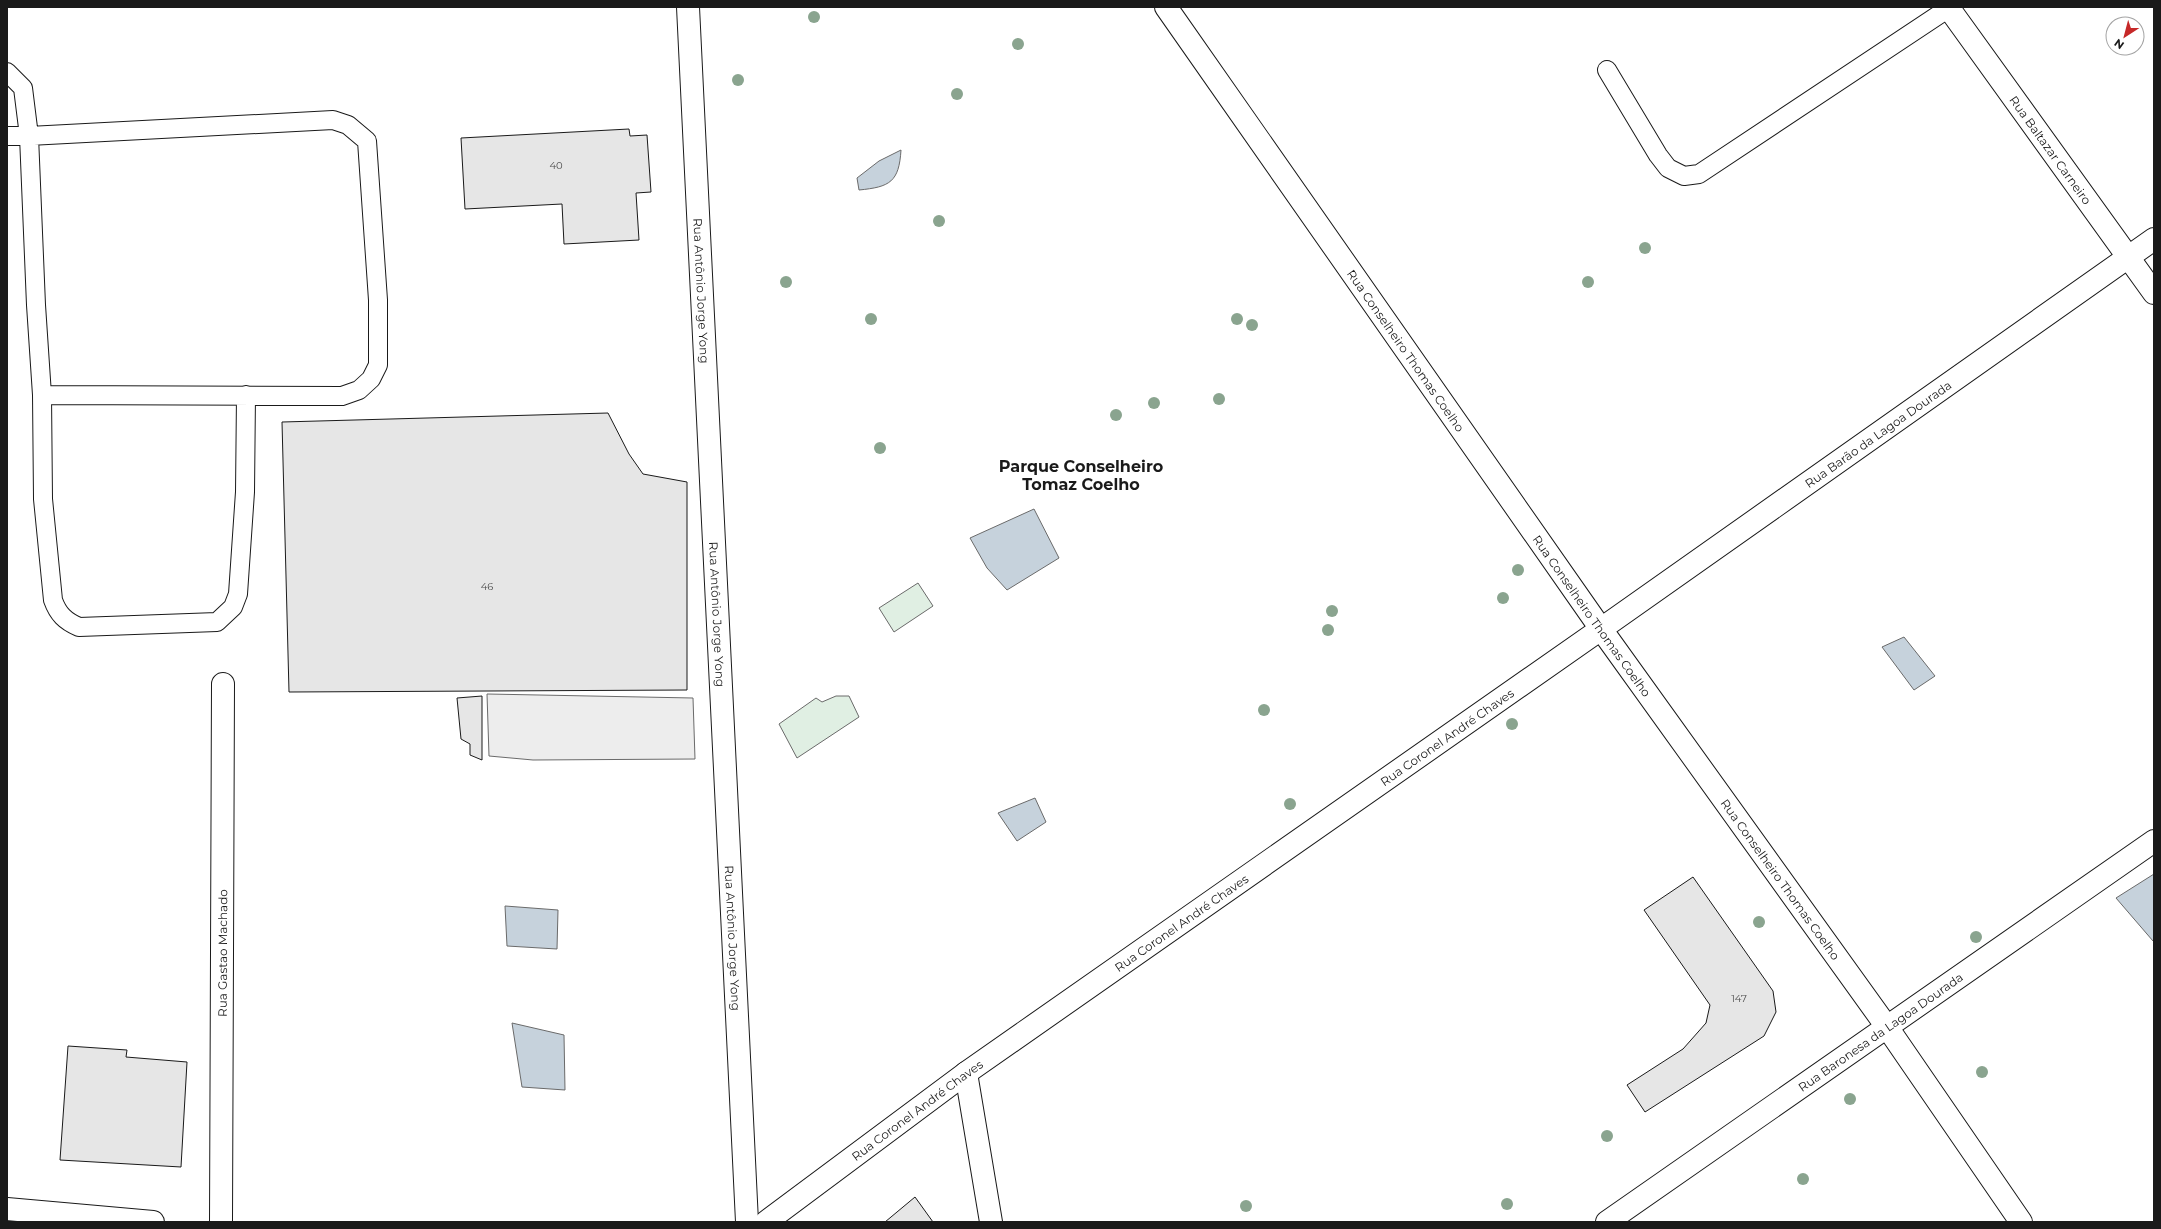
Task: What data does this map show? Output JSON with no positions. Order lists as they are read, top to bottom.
{
  "streets": {
    "street": [
      "Rua Baltazar Carneiro",
      "Rua Antônio Jorge Yong",
      "Rua Conselheiro Thomas Coelho",
      "Rua Barão da Lagoa Dourada",
      "Rua Coronel André Chaves",
      "Rua Gastao Machado",
      "Rua Baronesa da Lagoa Dourada"
    ]
  },
  "crossings": [
    ["Rua Baltazar Carneiro", "Rua Barão da Lagoa Dourada"],
    ["Rua Conselheiro Thomas Coelho", "Rua Barão da Lagoa Dourada"],
    ["Rua Conselheiro Thomas Coelho", "Rua Coronel André Chaves"],
    ["Rua Conselheiro Thomas Coelho", "Rua Baronesa da Lagoa Dourada"],
    ["Rua Barão da Lagoa Dourada", "Rua Coronel André Chaves"]
  ],
  "districts": ["Parque Conselheiro Tomaz Coelho"],
  "house_numbers": ["40", "46", "147"],
  "north": "bottom left"
}
